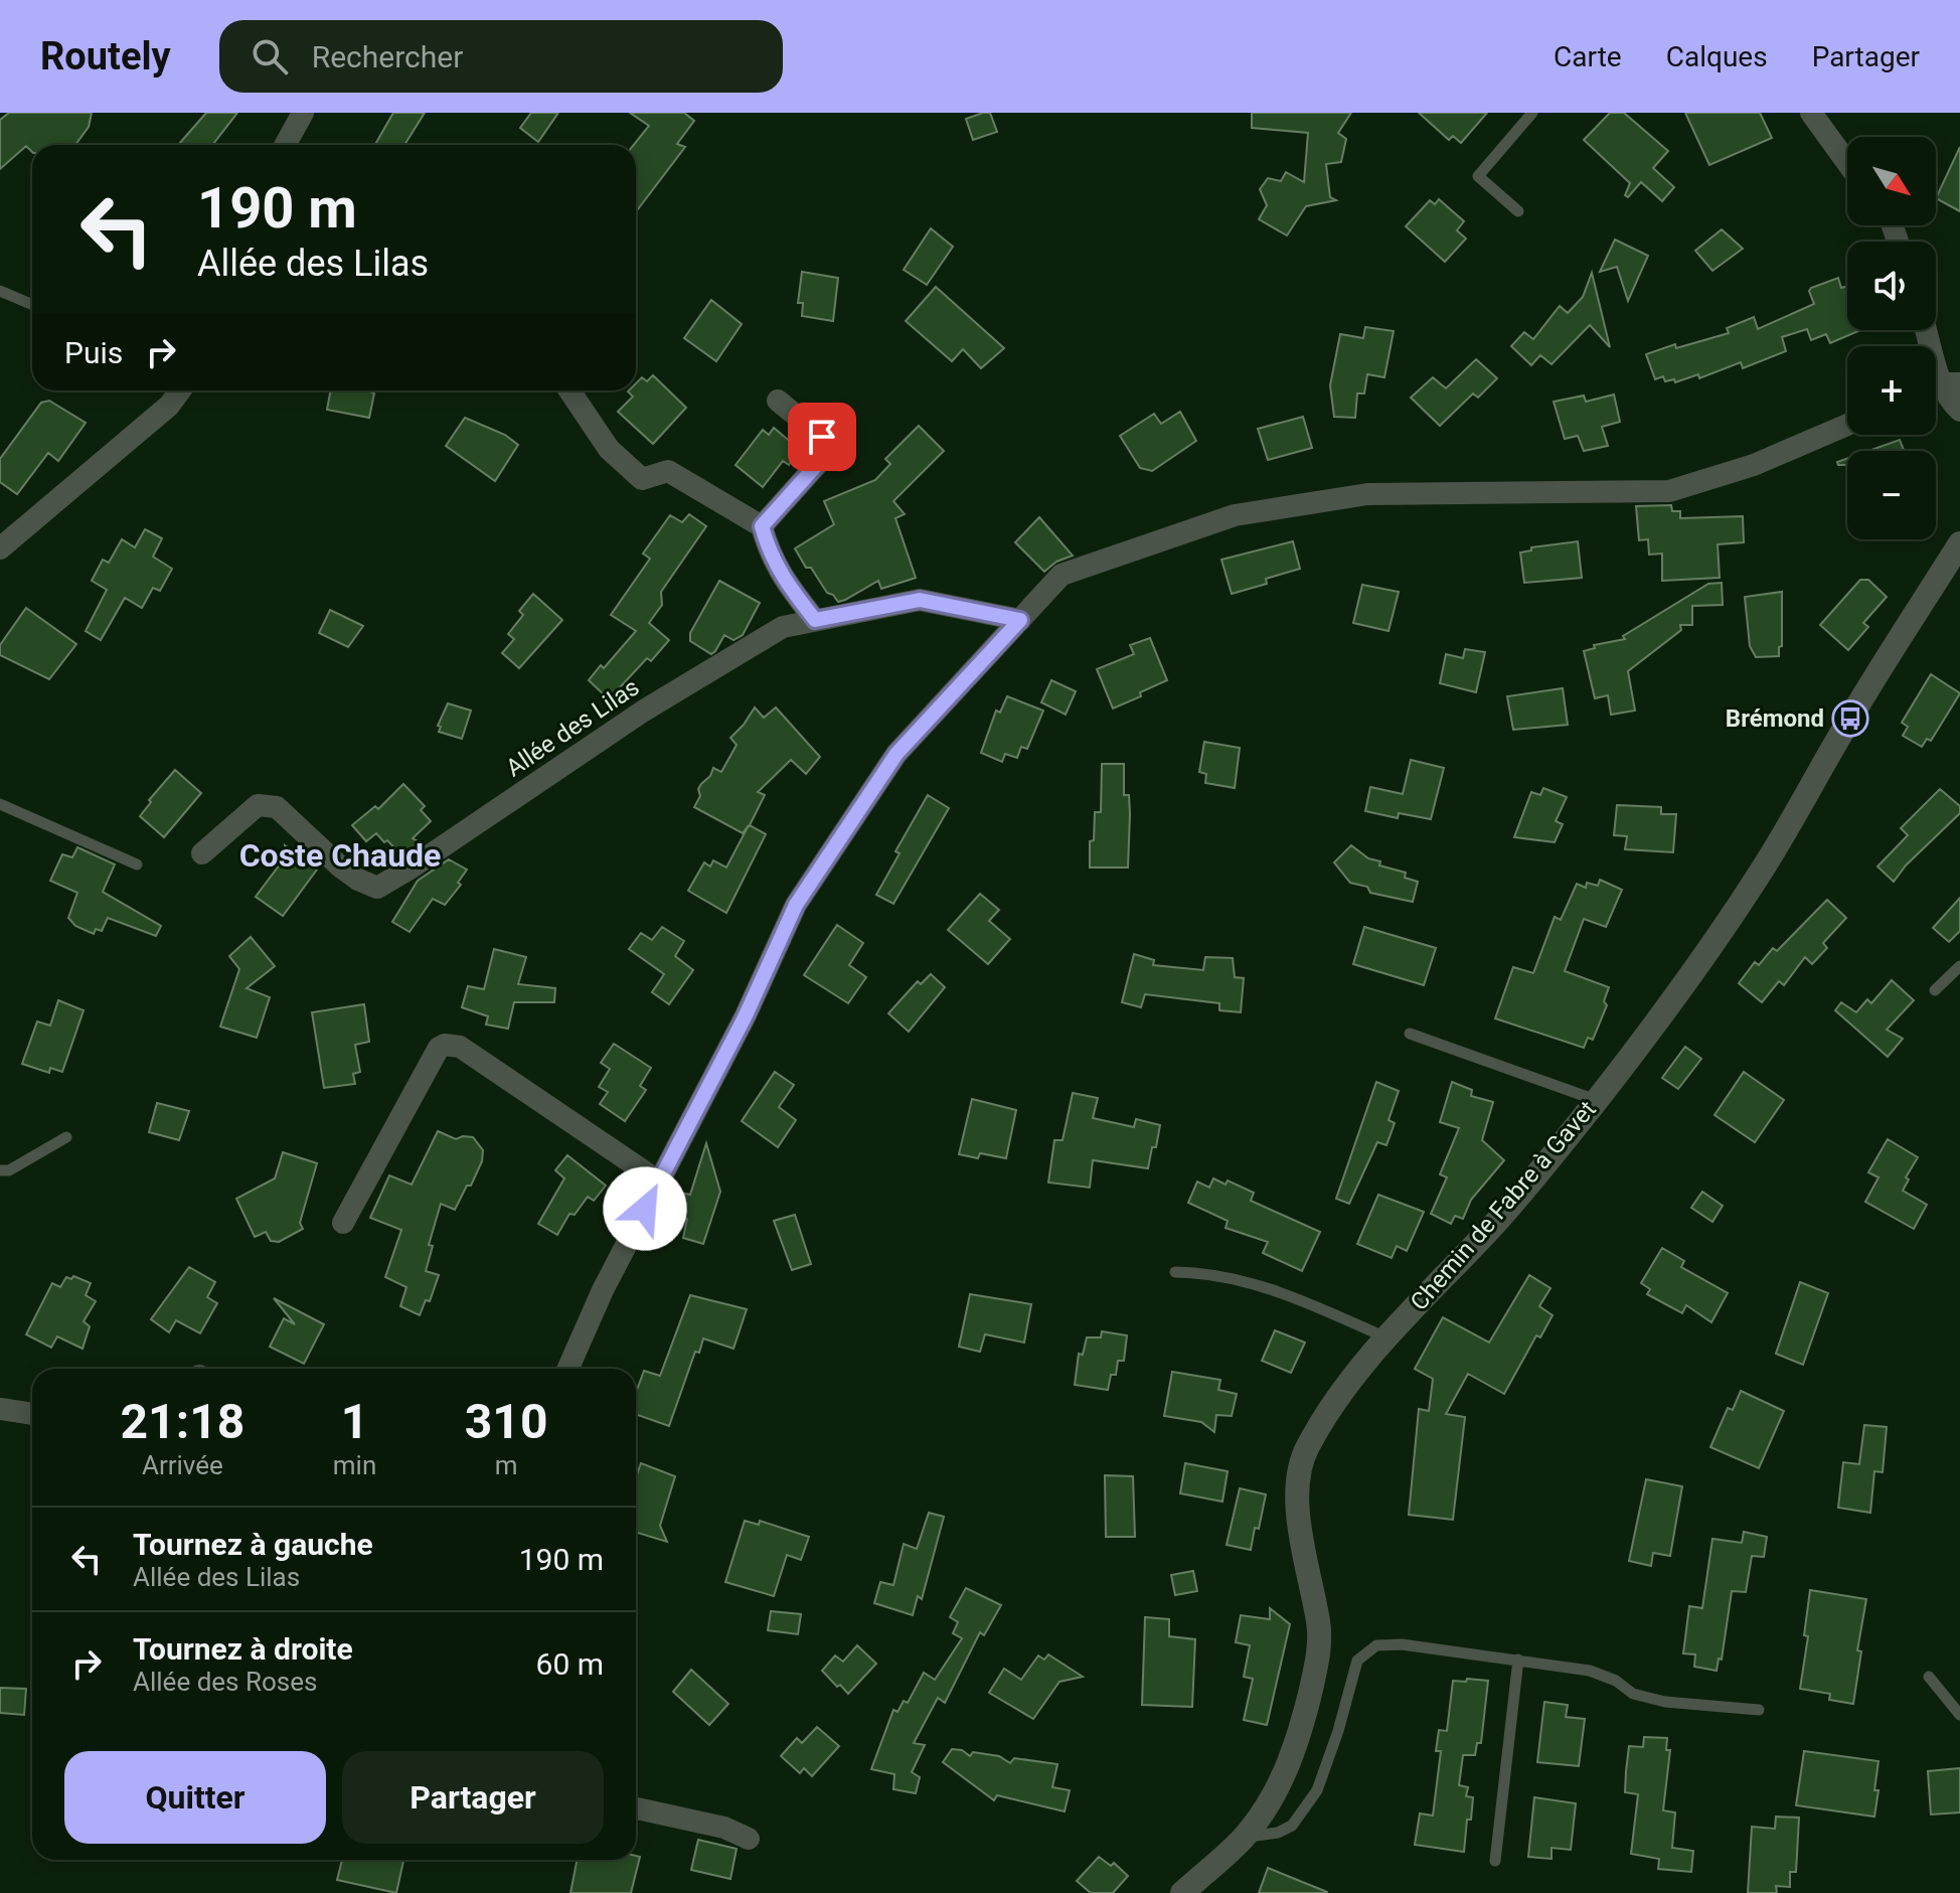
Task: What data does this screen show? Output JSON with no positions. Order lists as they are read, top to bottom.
{
  "streets": {
    "street": ["Allée des Lilas", "Chemin de Fabre à Gavet"]
  },
  "districts": ["Coste Chaude"],
  "places": {
    "bus stop": ["Brémond"]
  },
  "north": "bottom right",
  "page": {
    "header": "Routely",
    "search": "Rechercher",
    "nav": ["Carte", "Calques", "Partager"],
    "map_buttons": ["+", "−"],
    "turn": ["190 m", "Allée des Lilas"],
    "then": "Puis",
    "eta": [
      "21:18",
      "Arrivée",
      "1",
      "min",
      "310",
      "m"
    ],
    "list": [
      {
        "name": "Tournez à gauche",
        "note": "Allée des Lilas",
        "value": "190 m"
      },
      {
        "name": "Tournez à droite",
        "note": "Allée des Roses",
        "value": "60 m"
      }
    ],
    "buttons": ["Quitter", "Partager"]
  }
}
